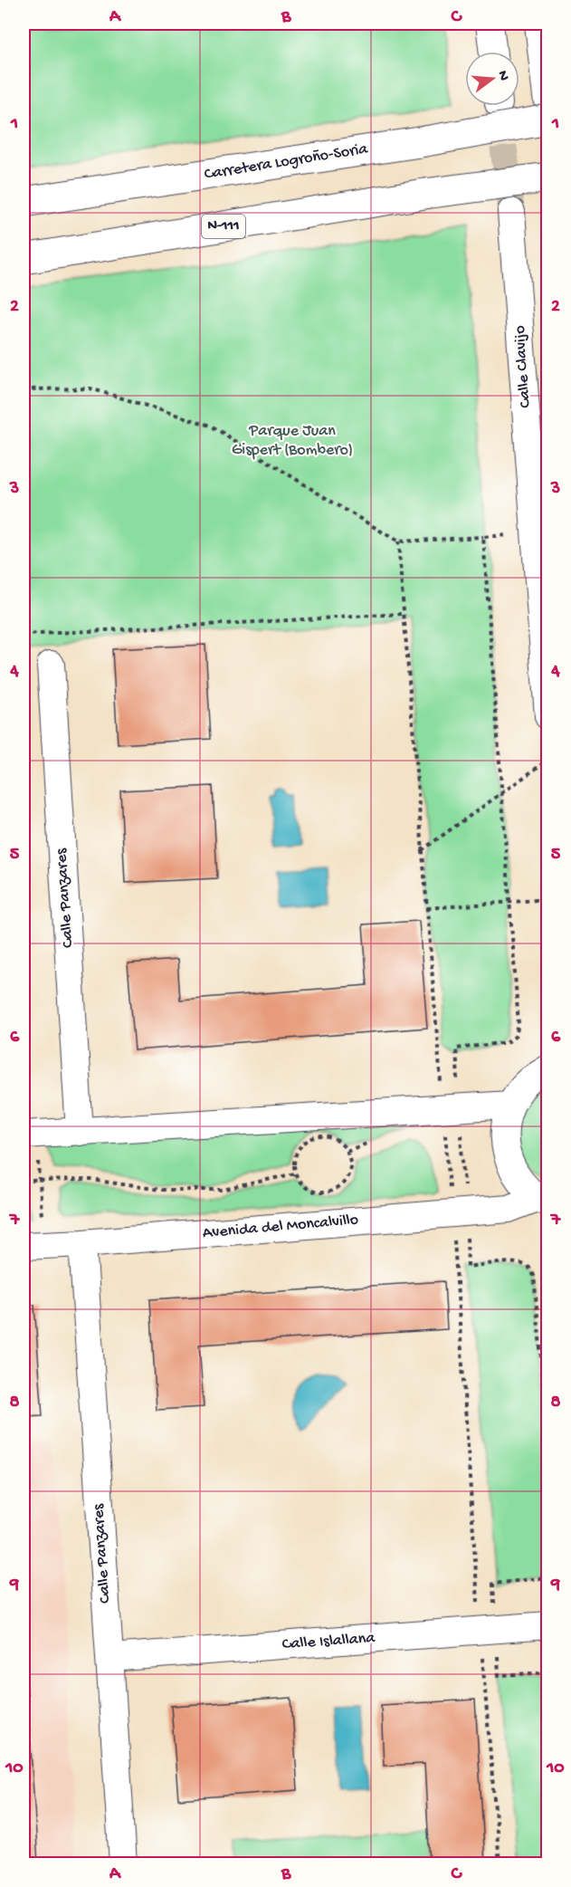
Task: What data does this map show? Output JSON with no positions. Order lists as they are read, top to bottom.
{
  "streets": {
    "highway": ["Carretera Logroño-Soria", "N-111"],
    "street": [
      "Calle Clavijo",
      "Calle Panzares",
      "Avenida del Moncalvillo",
      "Calle Islallana"
    ]
  },
  "crossings": [
    ["Calle Panzares", "Avenida del Moncalvillo"],
    ["Calle Panzares", "Calle Islallana"]
  ],
  "parks": ["Parque Juan Gispert (Bombero)"],
  "north": "right",
  "grid": {
    "columns": ["A", "B", "C"],
    "rows": [
      "1",
      "2",
      "3",
      "4",
      "5",
      "6",
      "7",
      "8",
      "9",
      "10"
    ]
  }
}
